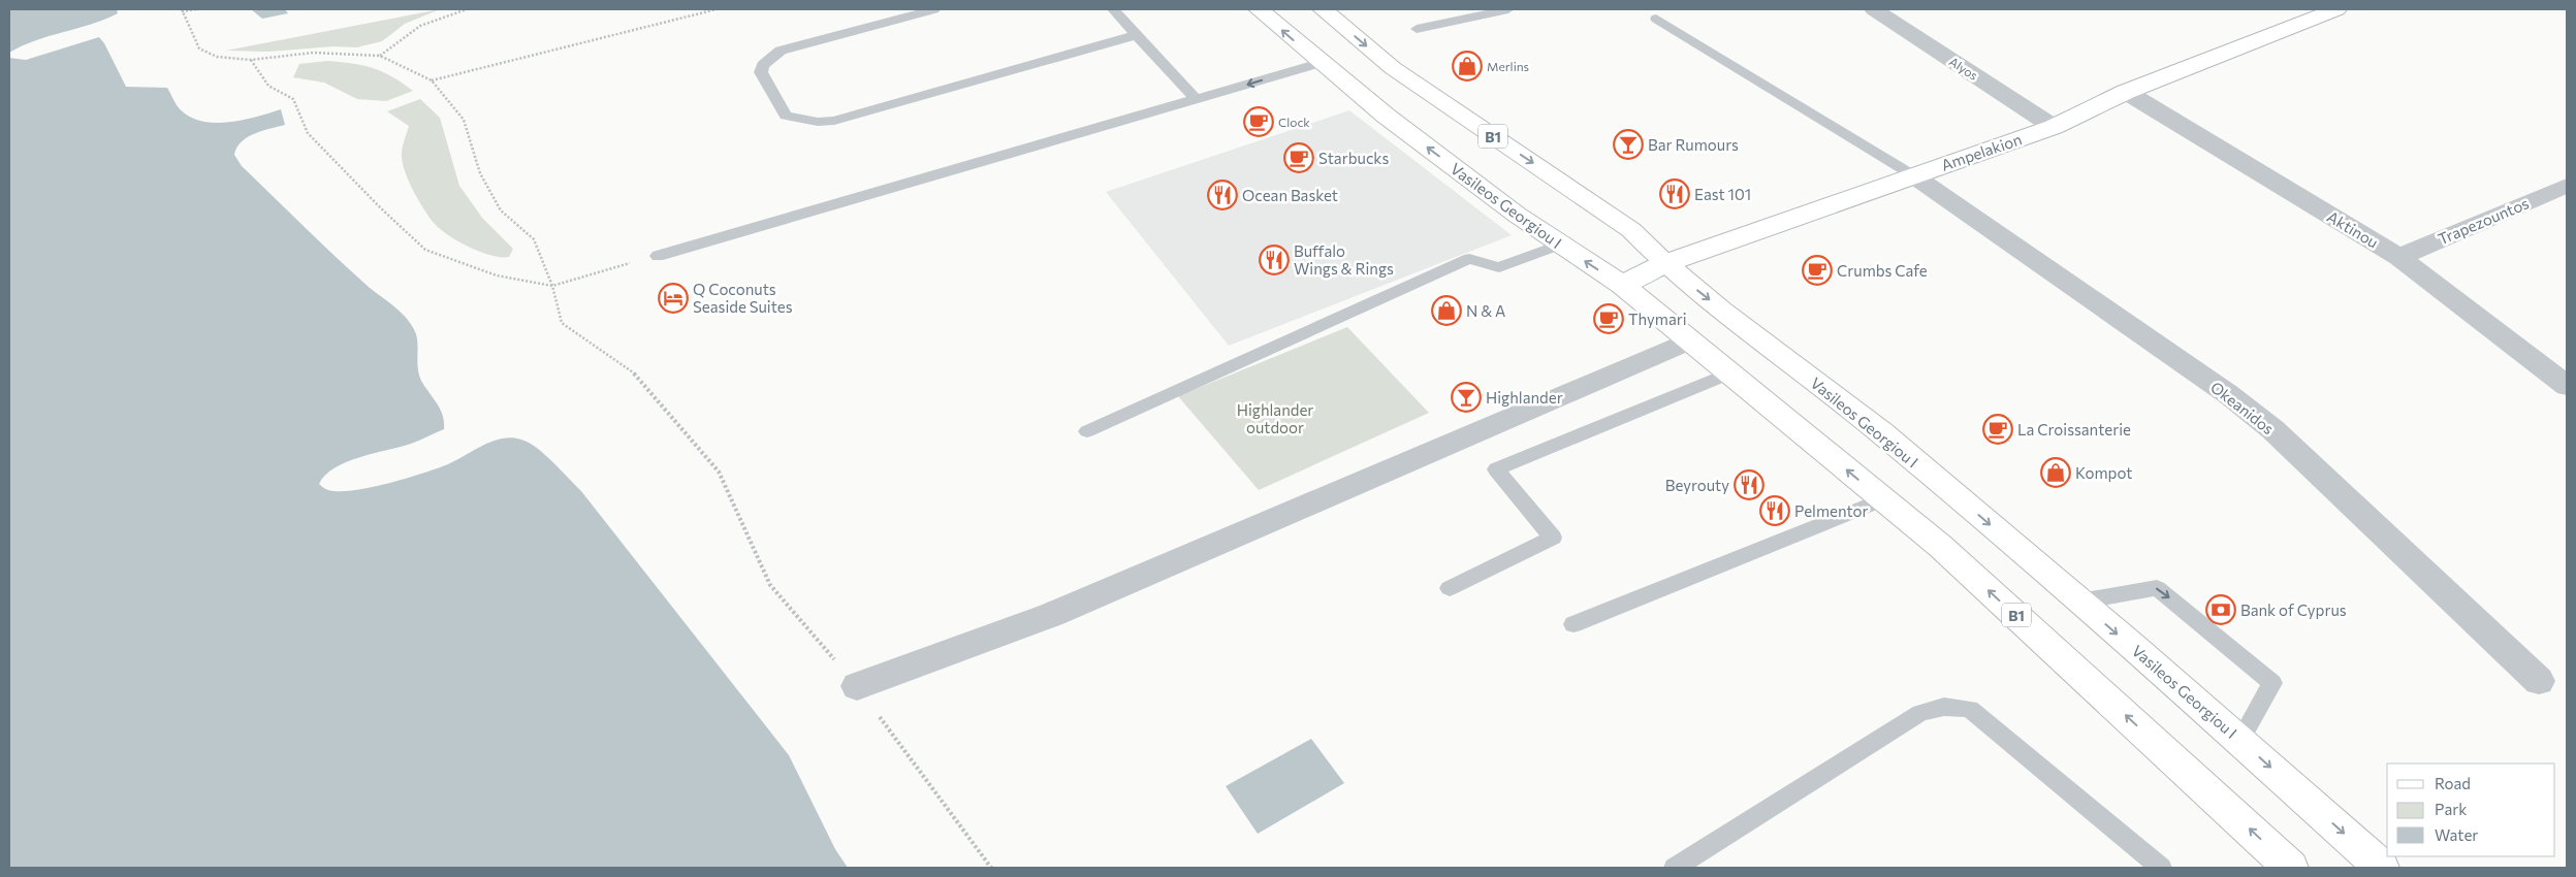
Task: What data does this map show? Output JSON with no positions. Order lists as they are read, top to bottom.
{
  "streets": {
    "main road": ["B1", "Ampelakion", "Vasileos Georgiou I"],
    "street": [
      "Alyos",
      "Trapezountos",
      "Aktinou",
      "Okeanidos"
    ]
  },
  "crossings": [
    ["Alyos", "Ampelakion"],
    ["Ampelakion", "Vasileos Georgiou I"],
    ["Ampelakion", "Aktinou"],
    ["Ampelakion", "Okeanidos"],
    ["Trapezountos", "Aktinou"]
  ],
  "parks": ["Highlander outdoor"],
  "places": {
    "shop": ["Merlins", "N & A", "Kompot"],
    "cafe": [
      "Clock",
      "Starbucks",
      "Crumbs Cafe",
      "Thymari",
      "La Croissanterie"
    ],
    "bar": ["Bar Rumours", "Highlander"],
    "restaurant": [
      "East 101",
      "Ocean Basket",
      "Buffalo Wings & Rings",
      "Beyrouty",
      "Pelmentor"
    ],
    "hotel": ["Q Coconuts Seaside Suites"],
    "bank": ["Bank of Cyprus"]
  },
  "legend": ["Road", "Park", "Water"]
}
